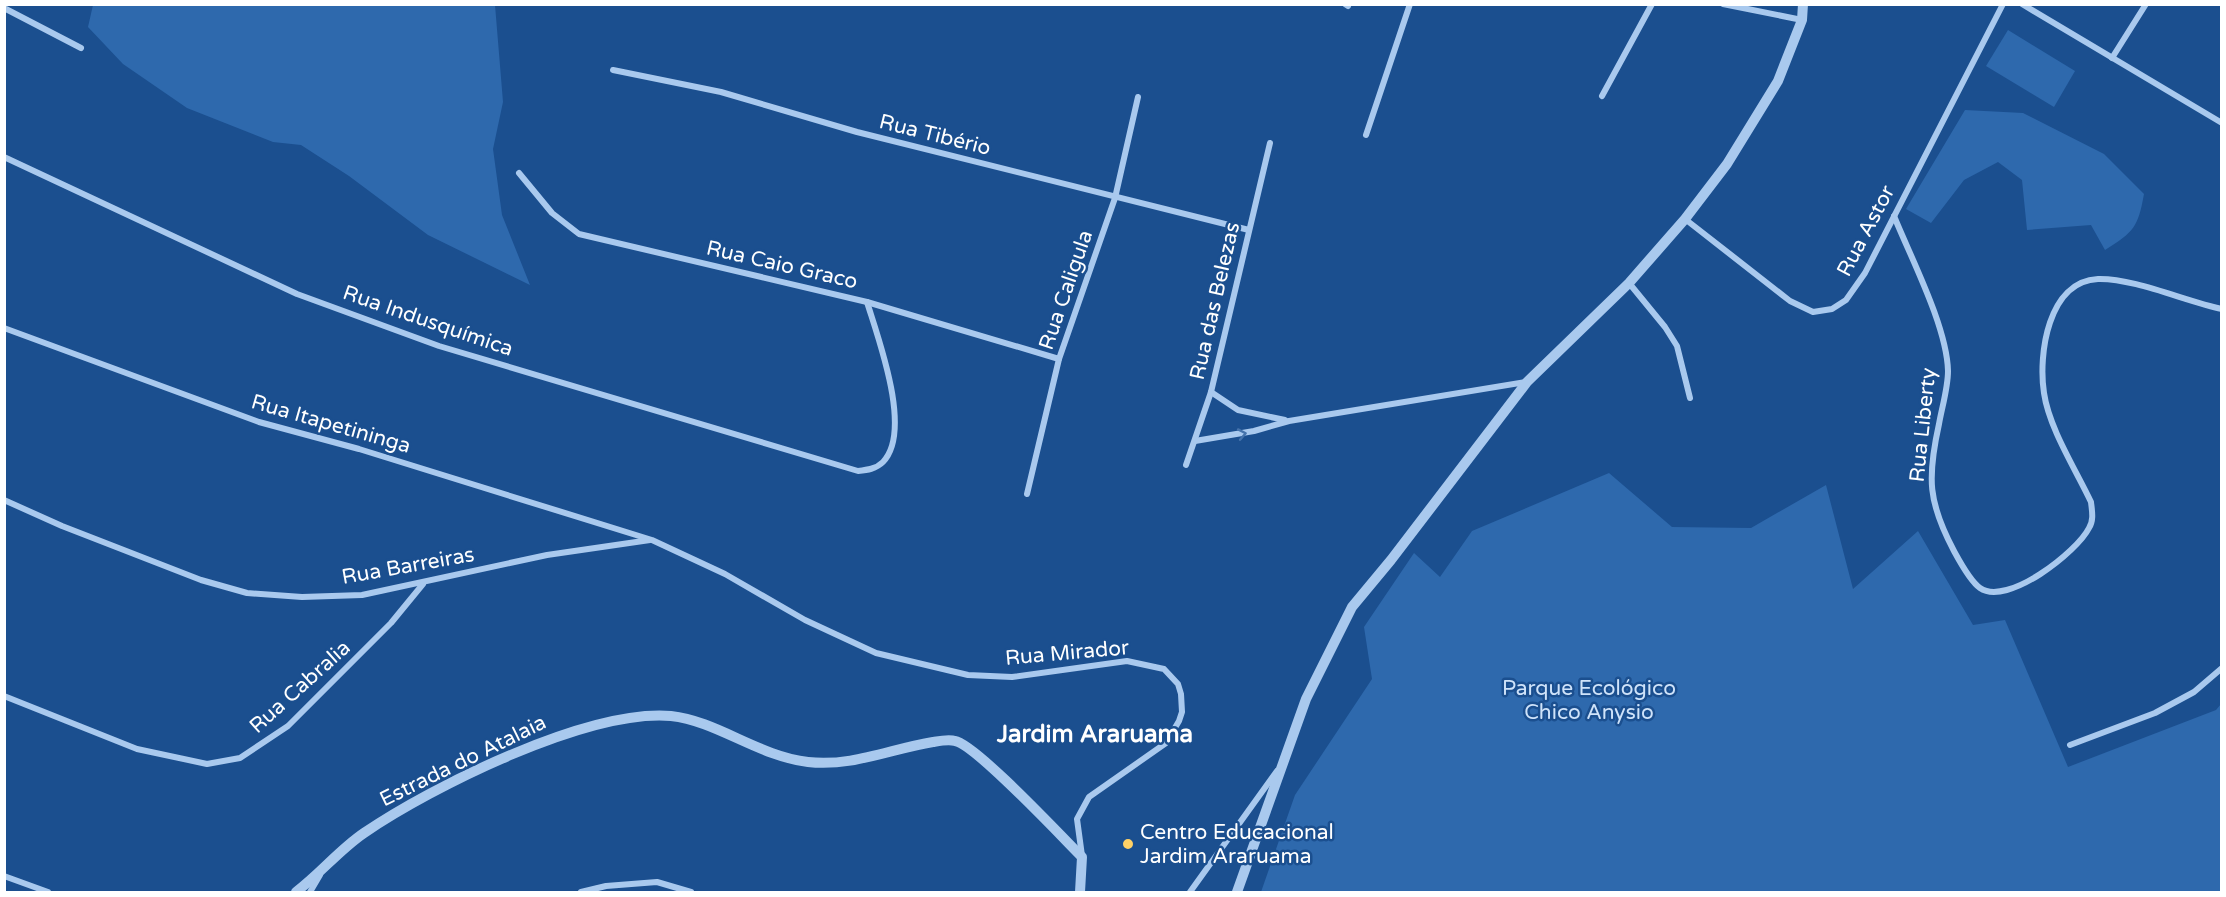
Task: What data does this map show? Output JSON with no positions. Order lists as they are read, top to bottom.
{
  "streets": {
    "street": [
      "Rua Tibério",
      "Rua Astor",
      "Rua Caio Graco",
      "Rua Caligula",
      "Rua das Belezas",
      "Rua Indusquímica",
      "Rua Itapetininga",
      "Rua Liberty",
      "Rua Barreiras",
      "Rua Mirador",
      "Rua Cabralia",
      "Estrada do Atalaia"
    ]
  },
  "crossings": [
    ["Rua Tibério", "Rua Caligula"],
    ["Rua Tibério", "Rua das Belezas"],
    ["Rua Astor", "Rua Liberty"],
    ["Rua Caio Graco", "Rua Caligula"],
    ["Rua Caio Graco", "Rua Indusquímica"],
    ["Rua Itapetininga", "Rua Barreiras"],
    ["Rua Itapetininga", "Rua Mirador"],
    ["Rua Barreiras", "Rua Mirador"],
    ["Rua Barreiras", "Rua Cabralia"],
    ["Rua Mirador", "Estrada do Atalaia"]
  ],
  "districts": ["Jardim Araruama"],
  "parks": ["Parque Ecológico Chico Anysio"],
  "places": ["Centro Educacional Jardim Araruama"]
}
